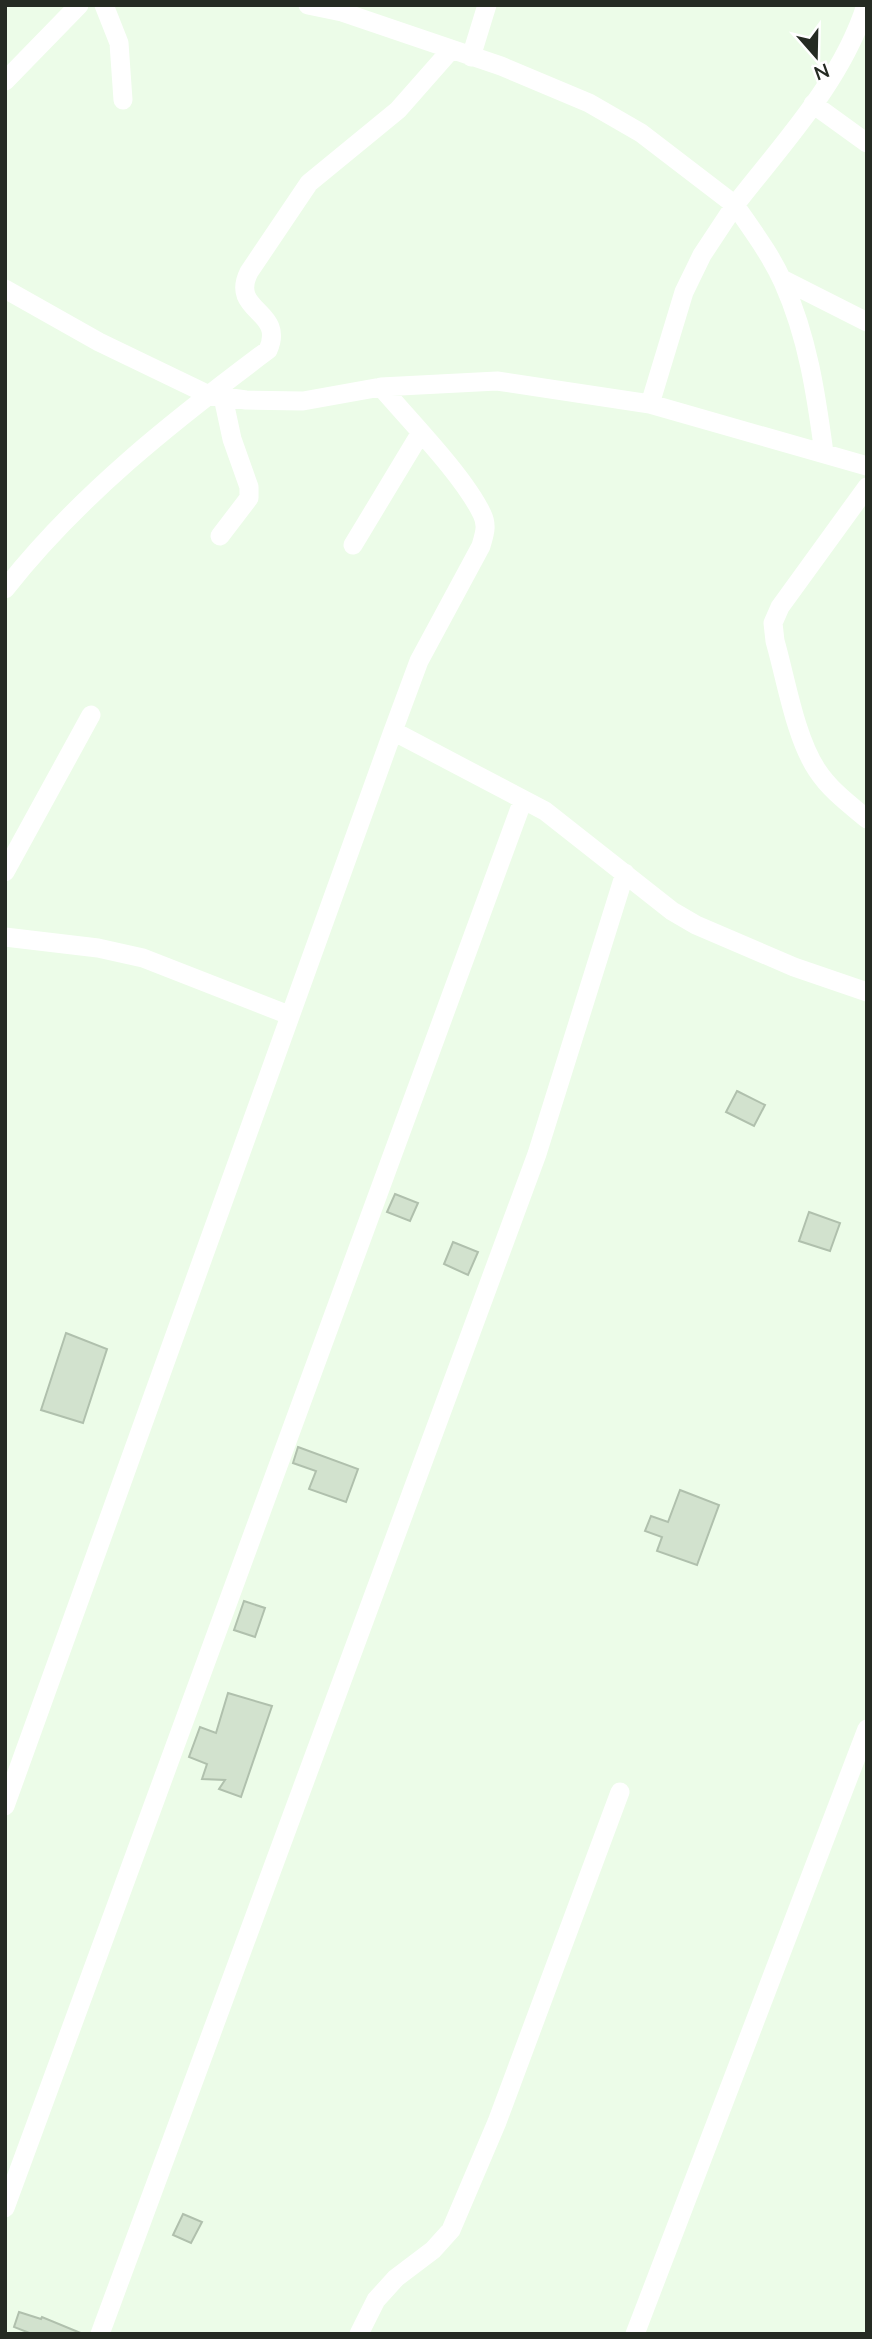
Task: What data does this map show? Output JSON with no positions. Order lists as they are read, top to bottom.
{
  "north": "bottom"
}
